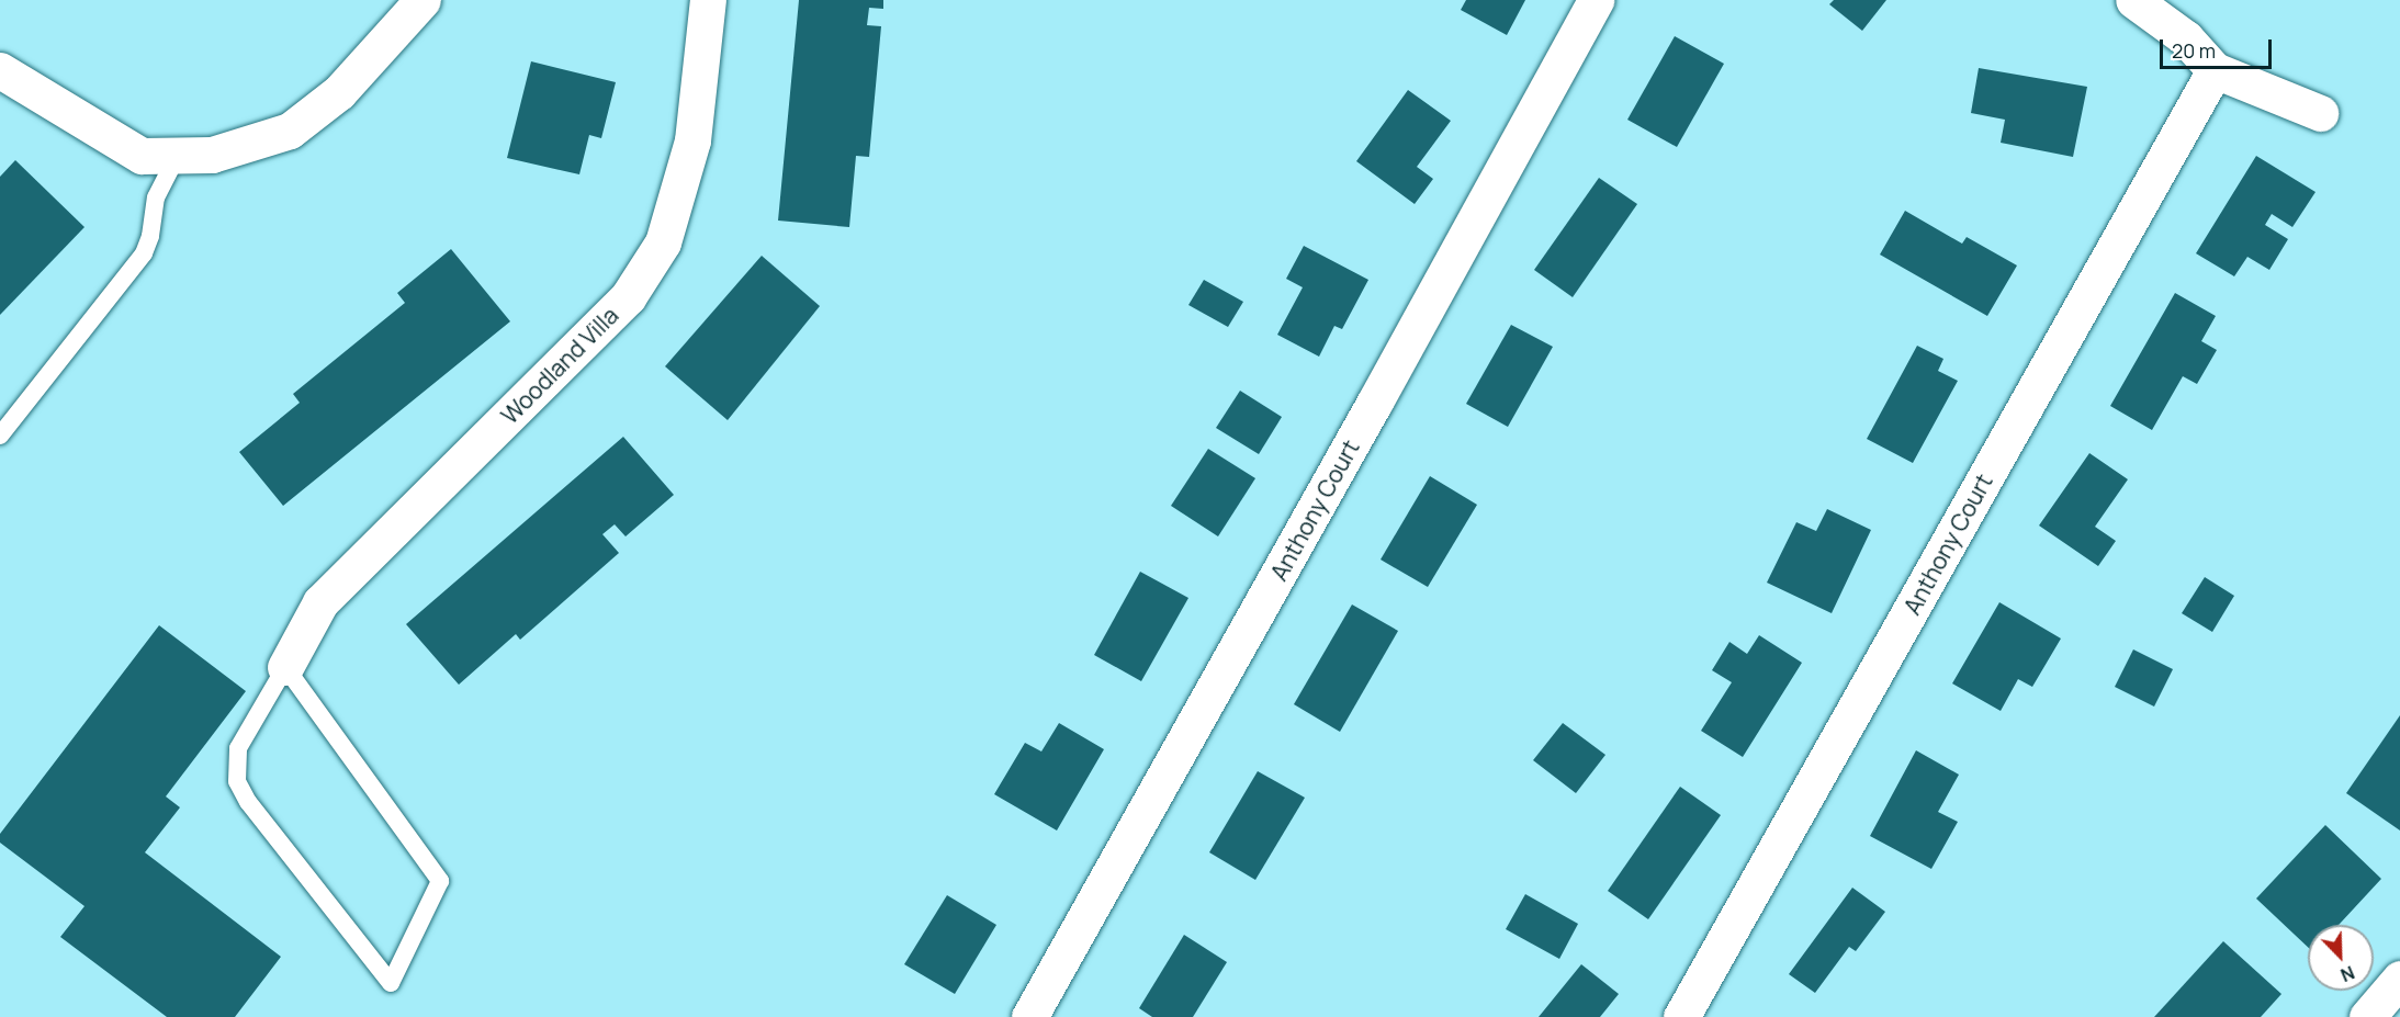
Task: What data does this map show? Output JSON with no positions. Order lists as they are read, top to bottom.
{
  "streets": {
    "street": ["Woodland Villa", "Anthony Court"]
  },
  "scale_bar": "20 m",
  "north": "bottom right"
}
